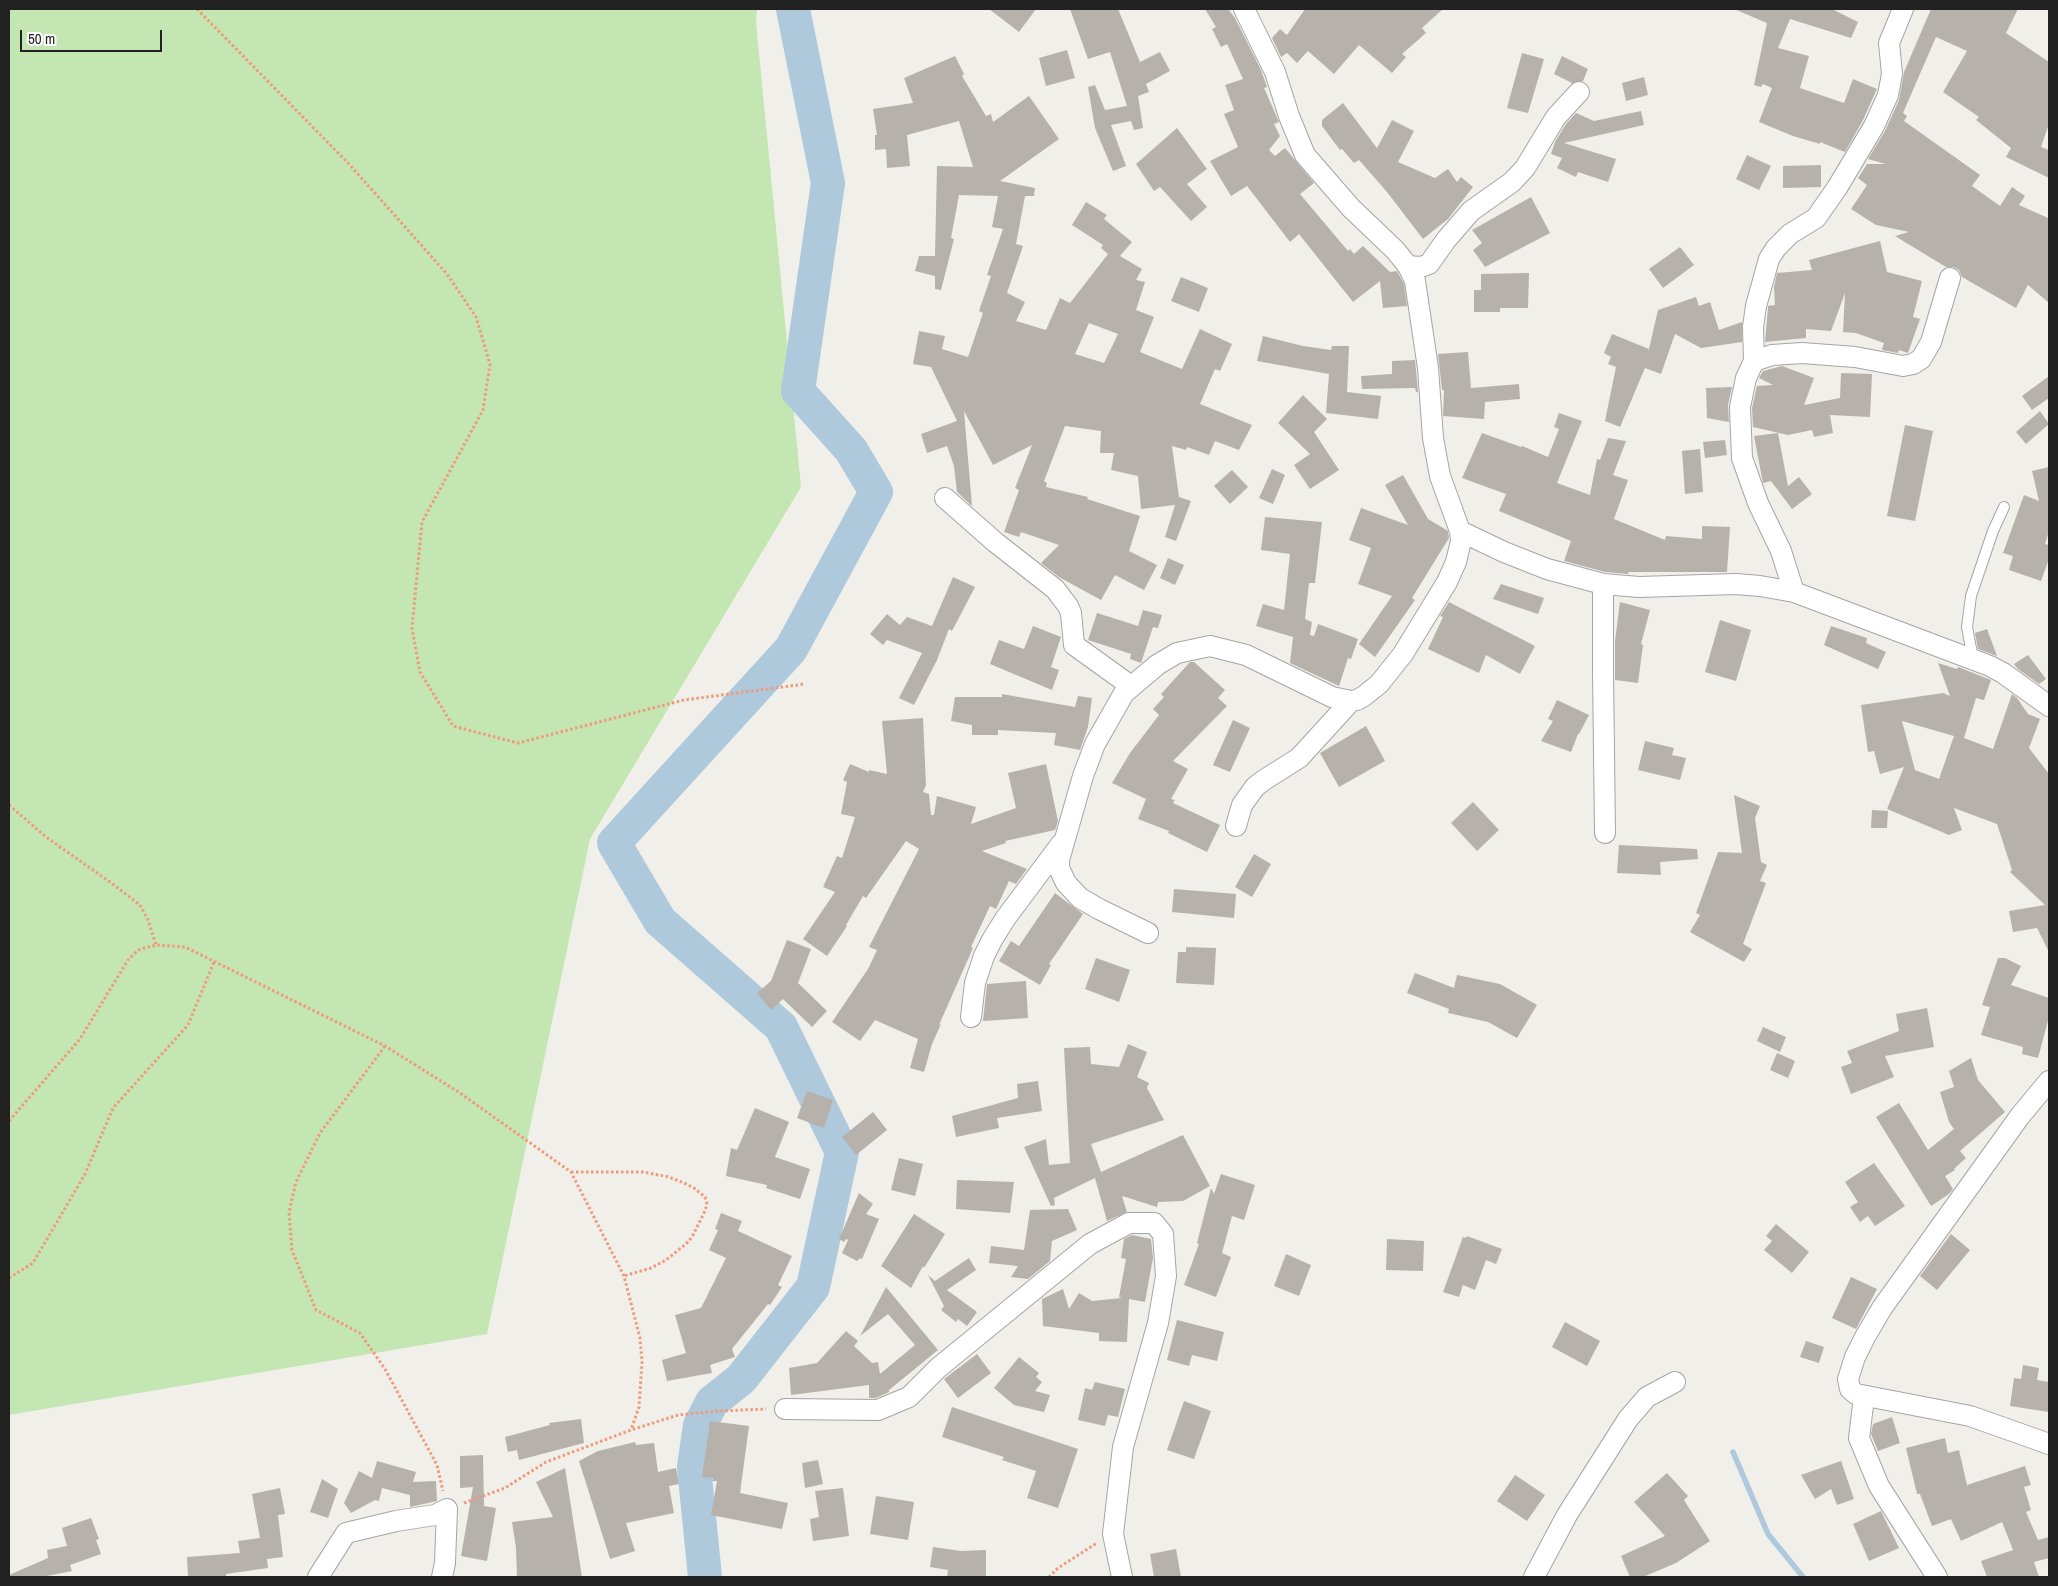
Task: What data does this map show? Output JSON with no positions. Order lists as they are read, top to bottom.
{
  "scale_bar": "50 m"
}
